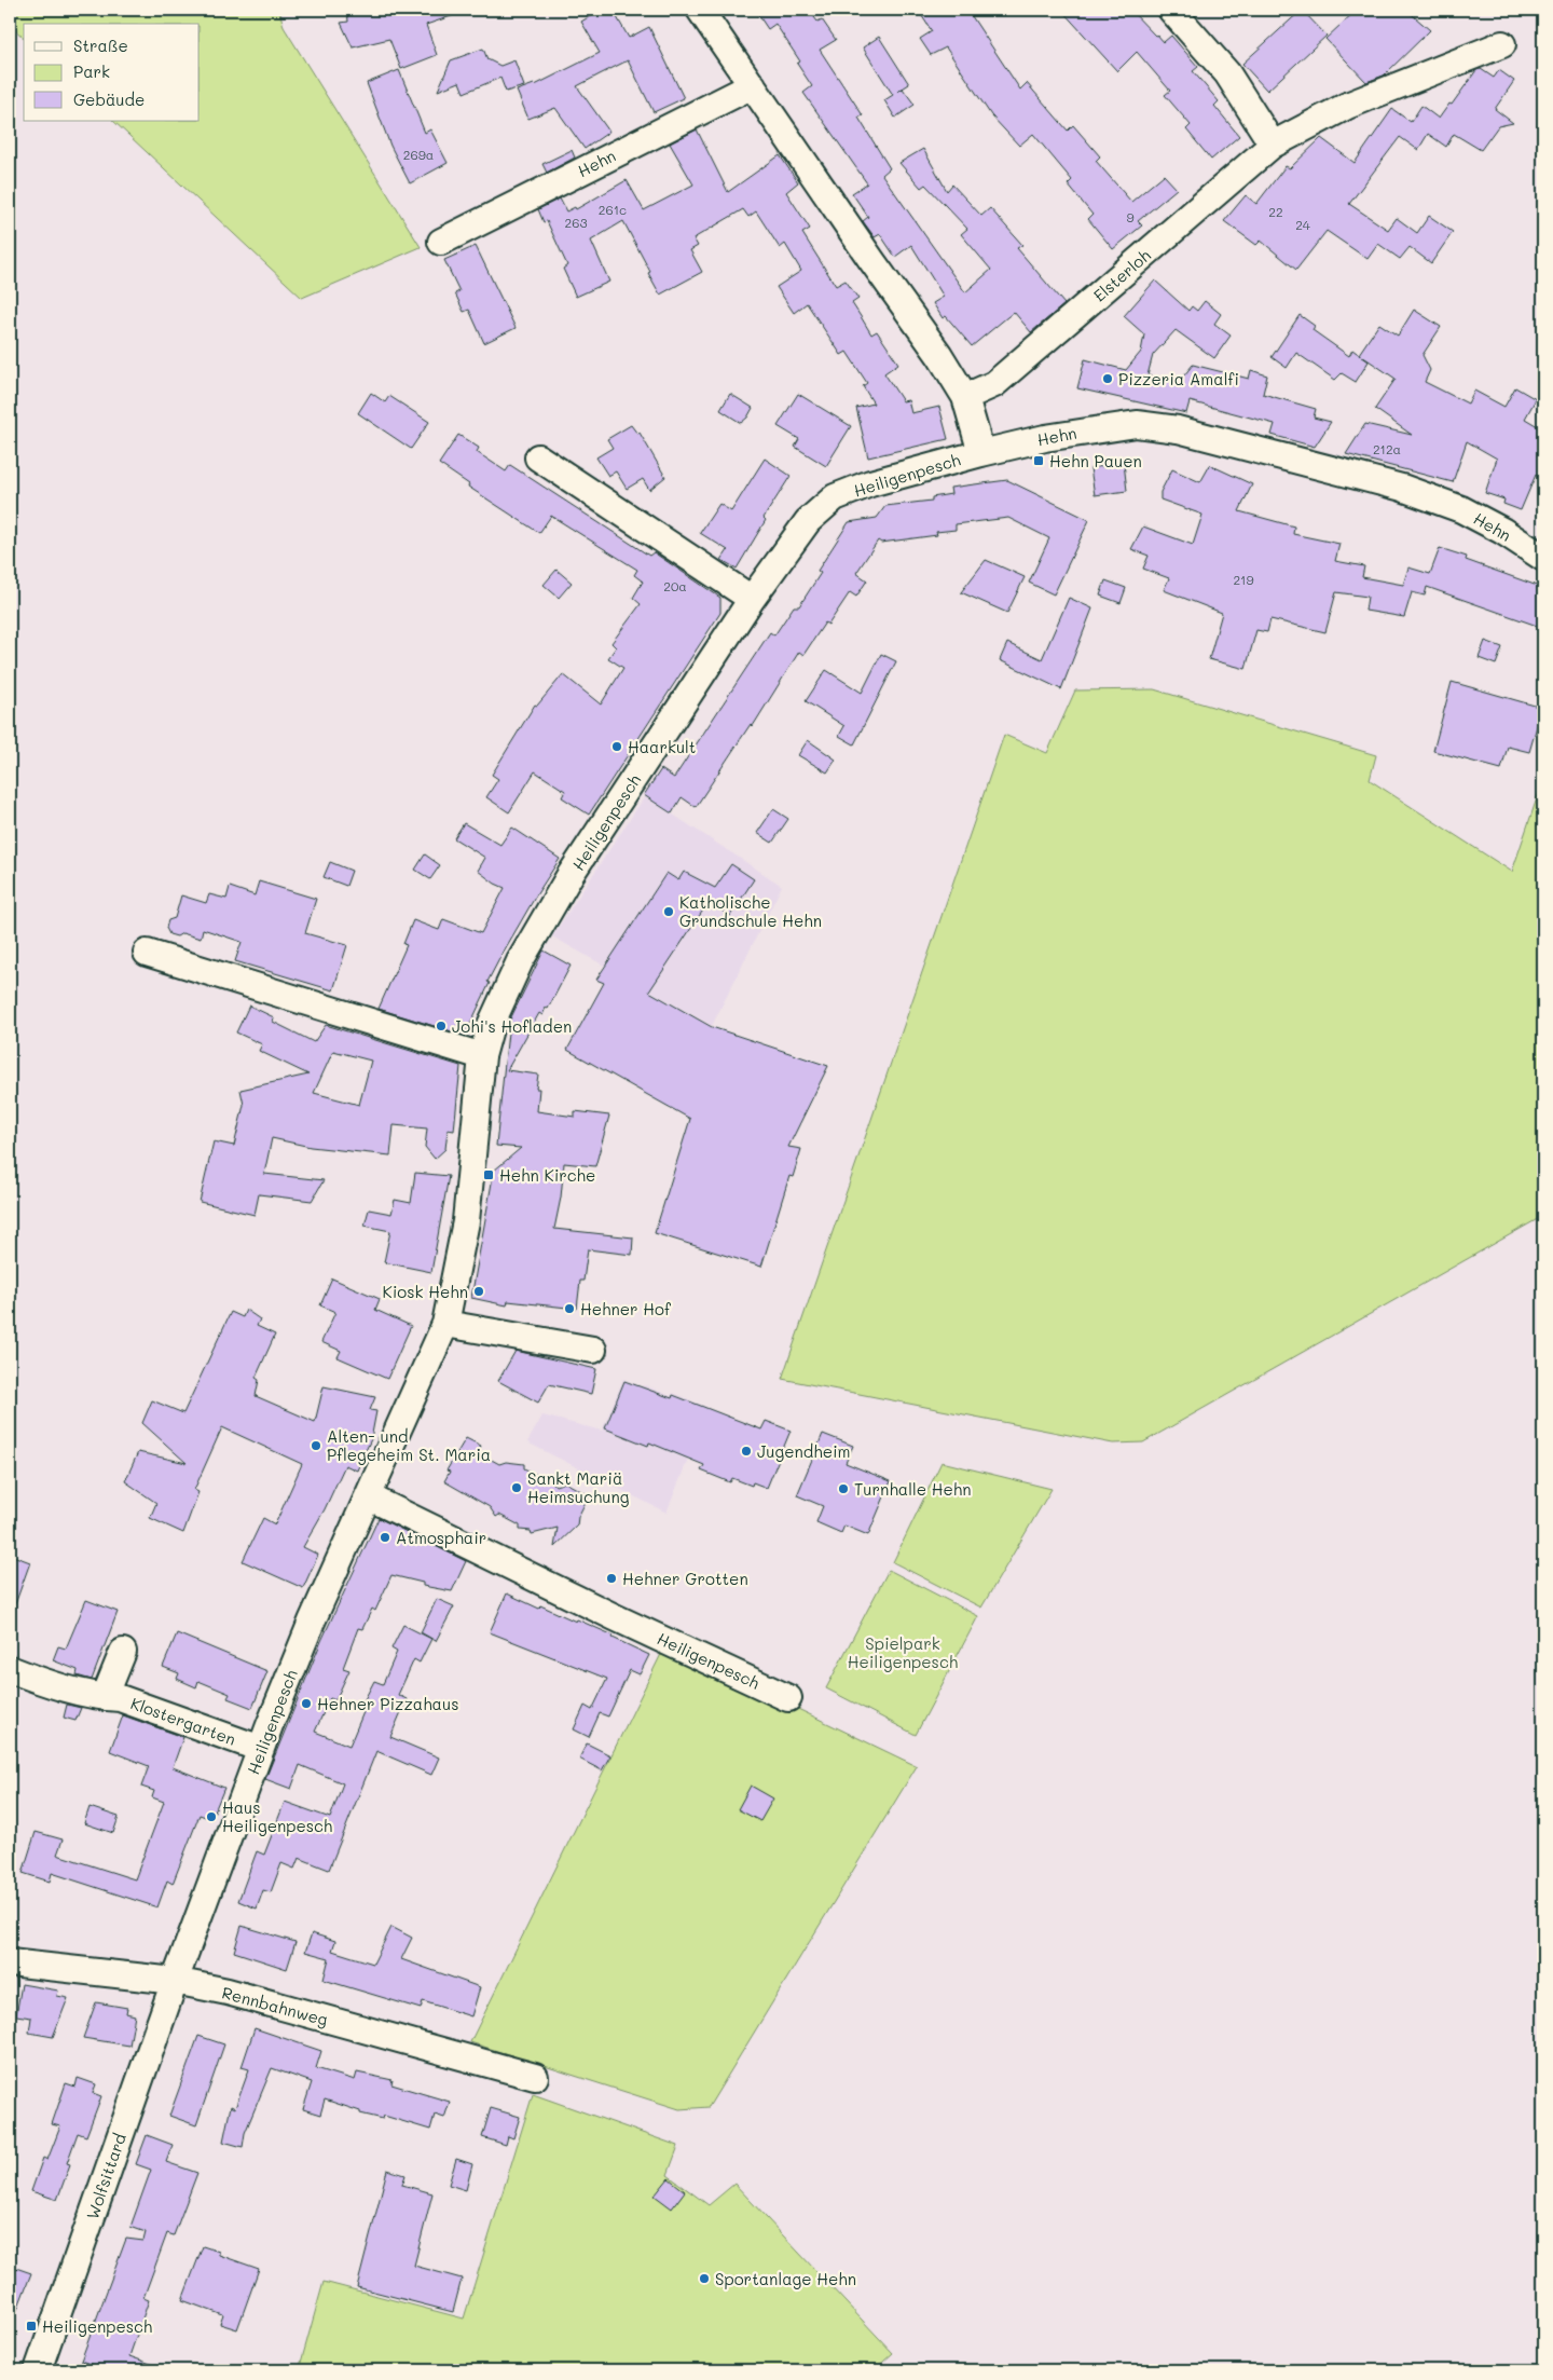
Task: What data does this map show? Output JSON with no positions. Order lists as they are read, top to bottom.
{
  "streets": {
    "street": [
      "Hehn",
      "Elsterloh",
      "Heiligenpesch",
      "Klostergarten",
      "Rennbahnweg",
      "Wolfsittard"
    ]
  },
  "crossings": [
    ["Hehn", "Heiligenpesch"],
    ["Heiligenpesch", "Klostergarten"],
    ["Heiligenpesch", "Rennbahnweg"],
    ["Heiligenpesch", "Wolfsittard"],
    ["Rennbahnweg", "Wolfsittard"]
  ],
  "parks": ["Spielpark Heiligenpesch"],
  "places": {
    "other": [
      "Pizzeria Amalfi",
      "Haarkult",
      "Katholische Grundschule Hehn",
      "Johi's Hofladen",
      "Kiosk Hehn",
      "Hehner Hof",
      "Alten- und Pflegeheim St. Maria",
      "Jugendheim",
      "Sankt Mariä Heimsuchung",
      "Turnhalle Hehn",
      "Atmosphair",
      "Hehner Grotten",
      "Hehner Pizzahaus",
      "Haus Heiligenpesch",
      "Sportanlage Hehn"
    ],
    "transit": ["Hehn Pauen", "Hehn Kirche", "Heiligenpesch"]
  },
  "house_numbers": [
    "269a",
    "261c",
    "22",
    "9",
    "263",
    "24",
    "212a",
    "219",
    "20a"
  ],
  "legend": ["Straße", "Park", "Gebäude"]
}
